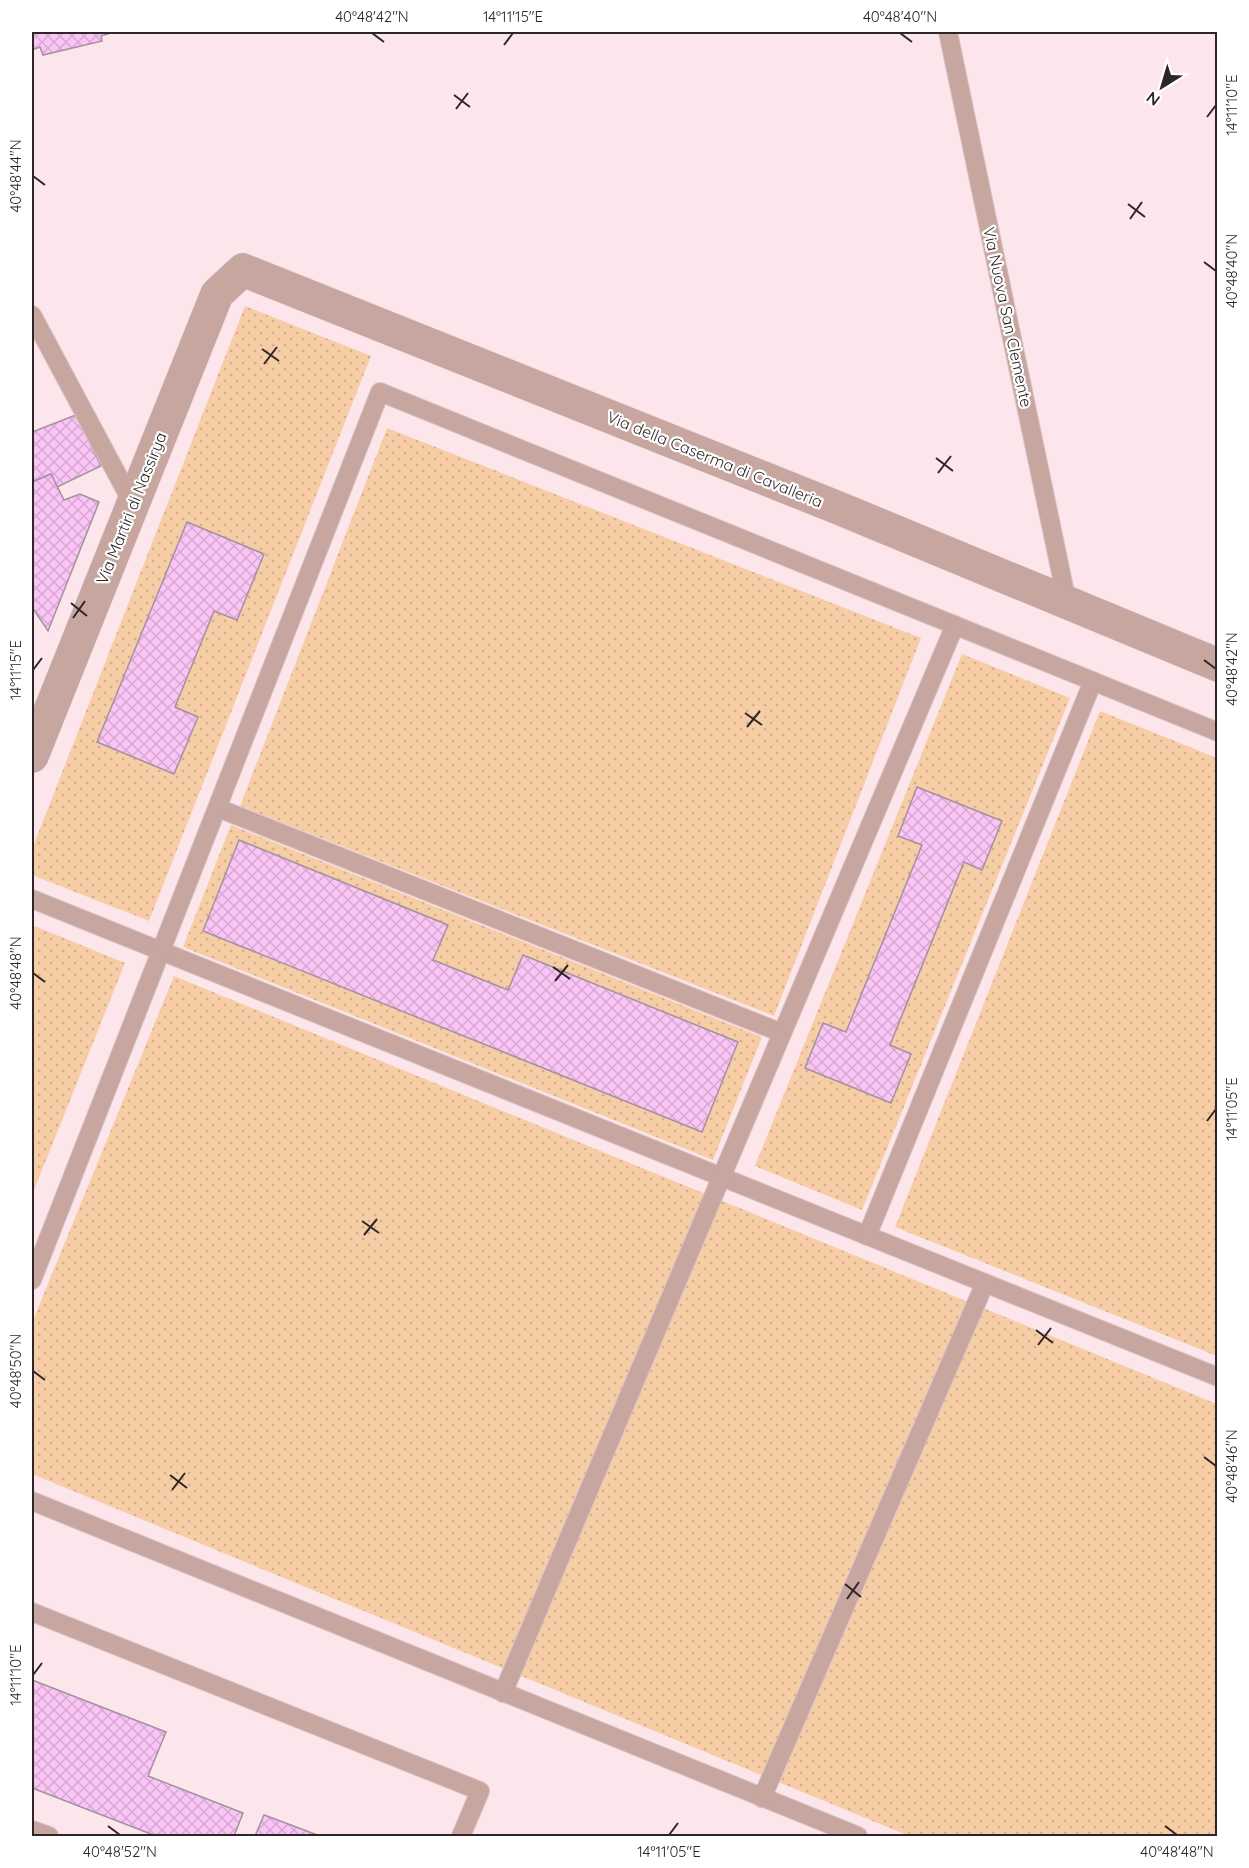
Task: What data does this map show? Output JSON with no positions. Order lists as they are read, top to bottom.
{
  "streets": {
    "street": ["Via della Caserma di Cavalleria", "Via Martiri di Nassirya"],
    "lane": ["Via Nuova San Clemente"]
  },
  "crossings": [
    ["Via Nuova San Clemente", "Via della Caserma di Cavalleria"],
    ["Via della Caserma di Cavalleria", "Via Martiri di Nassirya"]
  ],
  "north": "bottom left",
  "coordinates": [
    "40°48'42\"N",
    "14°11'15\"E",
    "40°48'40\"N",
    "14°11'10\"E",
    "40°48'44\"N",
    "40°48'48\"N",
    "14°11'05\"E",
    "40°48'50\"N",
    "40°48'46\"N",
    "40°48'52\"N"
  ]
}
